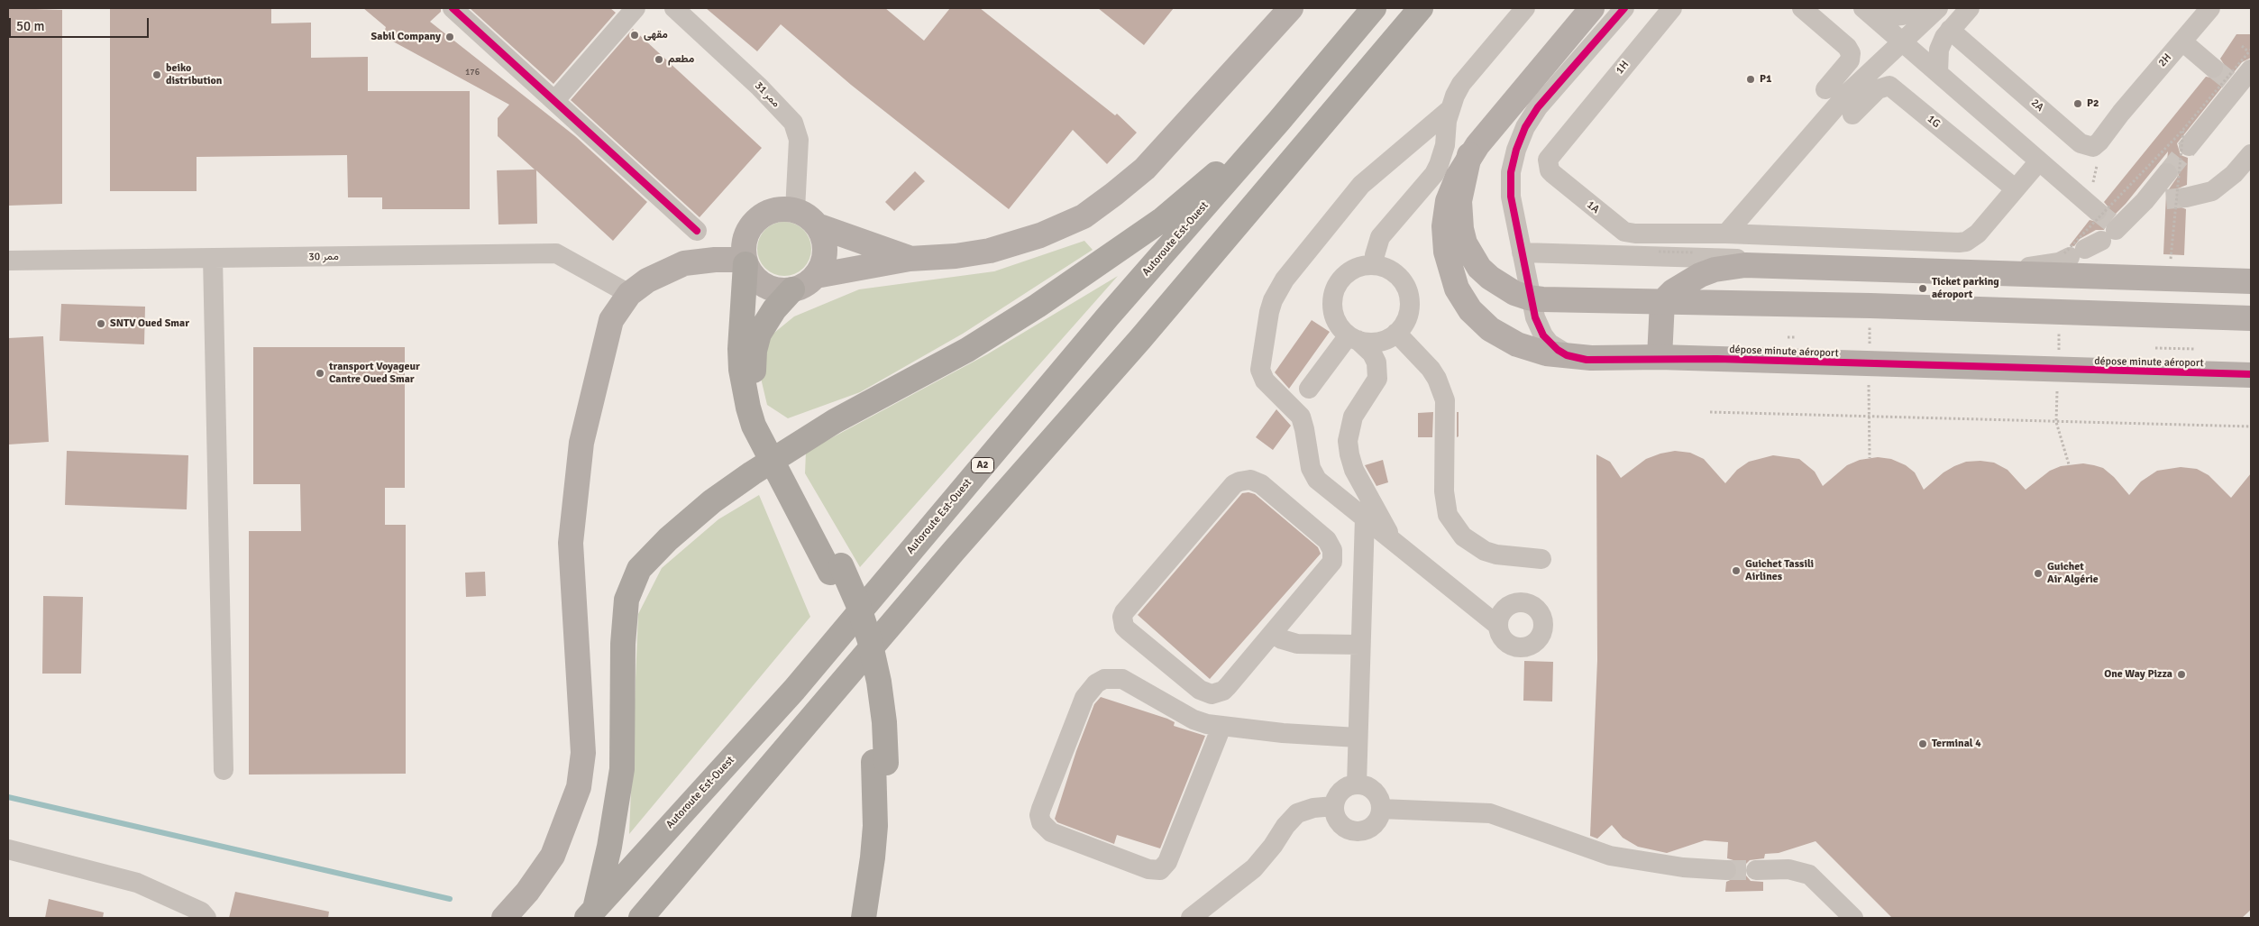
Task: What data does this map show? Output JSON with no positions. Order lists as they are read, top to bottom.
{
  "streets": {
    "highway": ["Autoroute Est-Ouest", "A2"],
    "main road": ["dépose minute aéroport"],
    "street": [
      "2H",
      "1H",
      "ممر 31",
      "2A",
      "1G",
      "1A",
      "ممر 30"
    ]
  },
  "crossings": [
    ["2H", "2A"],
    ["1H", "1A"]
  ],
  "places": [
    "مقهى",
    "Sabil Company",
    "مطعم",
    "beiko distribution",
    "P1",
    "P2",
    "Ticket parking aéroport",
    "SNTV Oued Smar",
    "transport Voyageur Cantre Oued Smar",
    "Guichet Tassili Airlines",
    "Guichet Air Algérie",
    "One Way Pizza",
    "Terminal 4"
  ],
  "house_numbers": ["176"],
  "scale_bar": "50 m"
}
